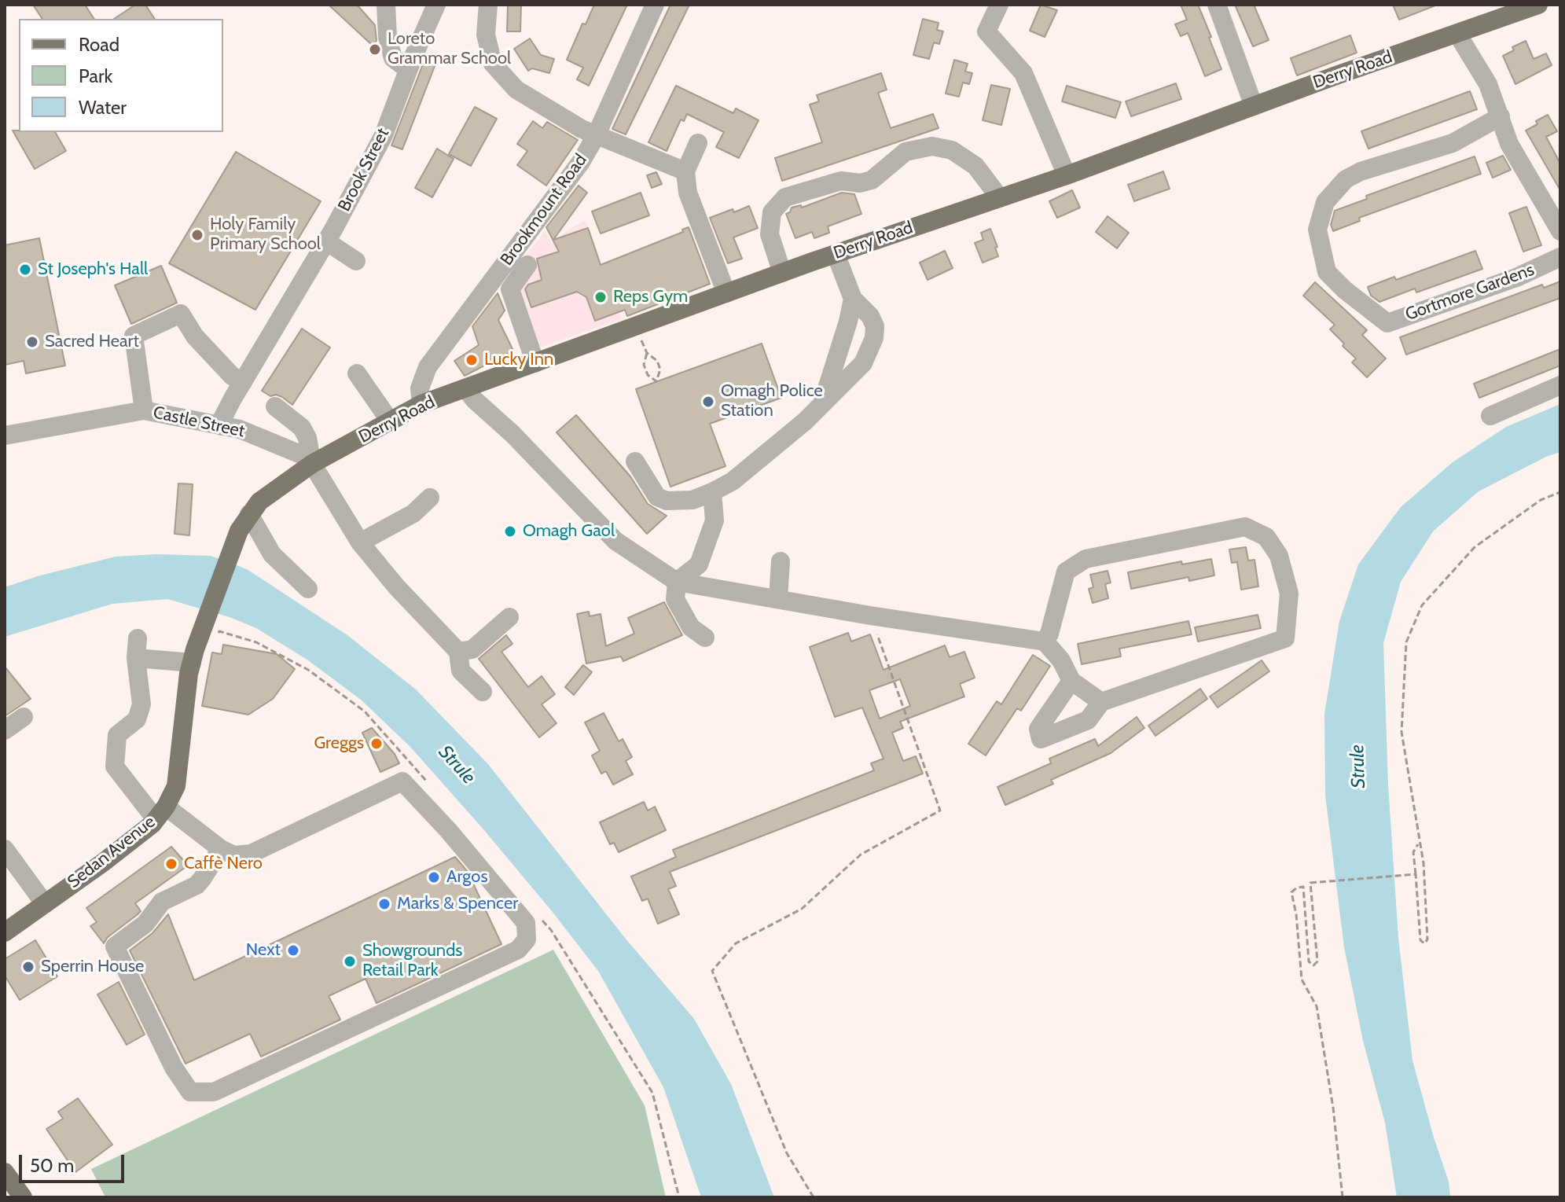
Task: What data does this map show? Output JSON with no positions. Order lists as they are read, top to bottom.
{
  "streets": {
    "main road": ["Derry Road", "Sedan Avenue"],
    "street": [
      "Brook Street",
      "Brookmount Road",
      "Gortmore Gardens",
      "Castle Street"
    ]
  },
  "crossings": [
    ["Derry Road", "Brookmount Road"],
    ["Derry Road", "Castle Street"],
    ["Derry Road", "Sedan Avenue"],
    ["Brook Street", "Castle Street"]
  ],
  "water": ["Strule"],
  "places": [
    "Loreto Grammar School",
    "Holy Family Primary School",
    "St Joseph's Hall",
    "Reps Gym",
    "Sacred Heart",
    "Lucky Inn",
    "Omagh Police Station",
    "Omagh Gaol",
    "Greggs",
    "Caffè Nero",
    "Argos",
    "Marks & Spencer",
    "Next",
    "Showgrounds Retail Park",
    "Sperrin House"
  ],
  "legend": ["Road", "Park", "Water"],
  "scale_bar": "50 m"
}
